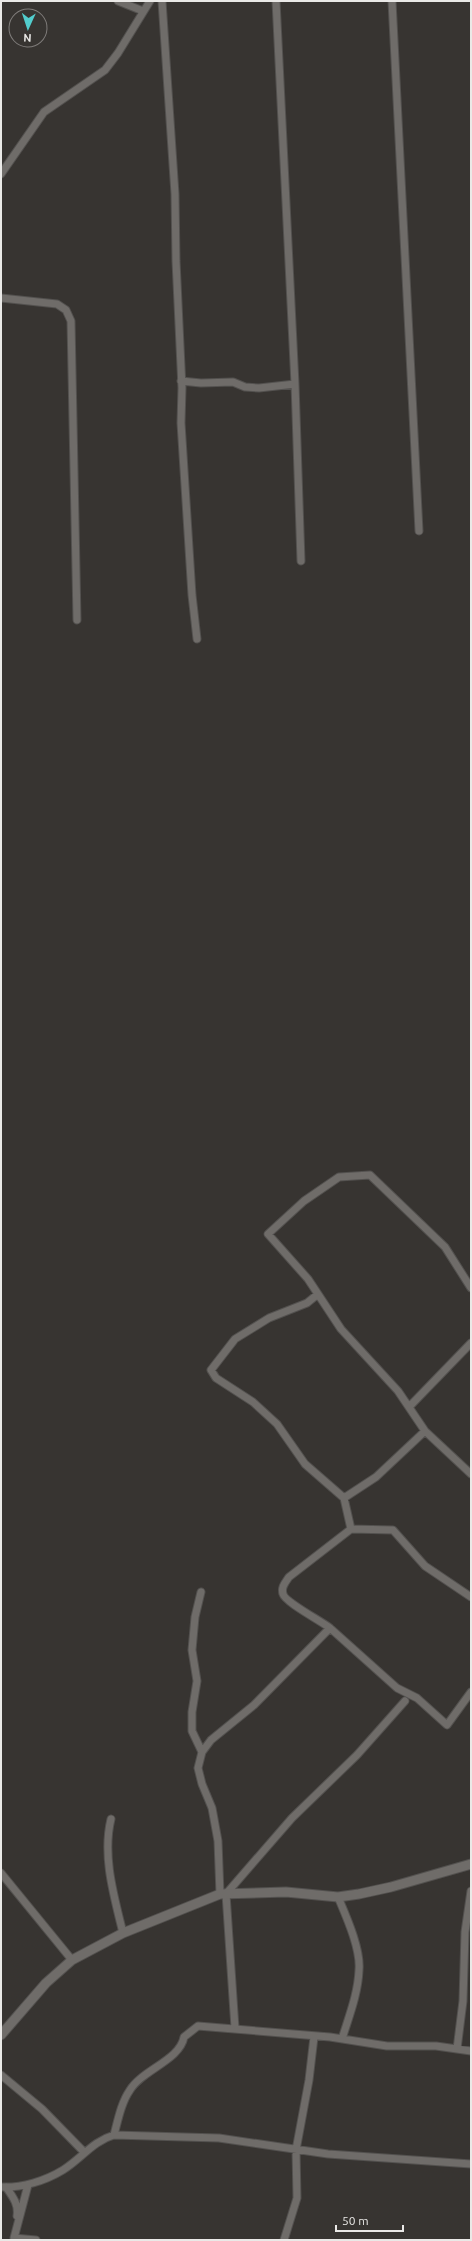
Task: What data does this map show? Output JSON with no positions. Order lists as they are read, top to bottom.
{
  "scale_bar": "50 m",
  "north": "bottom"
}
